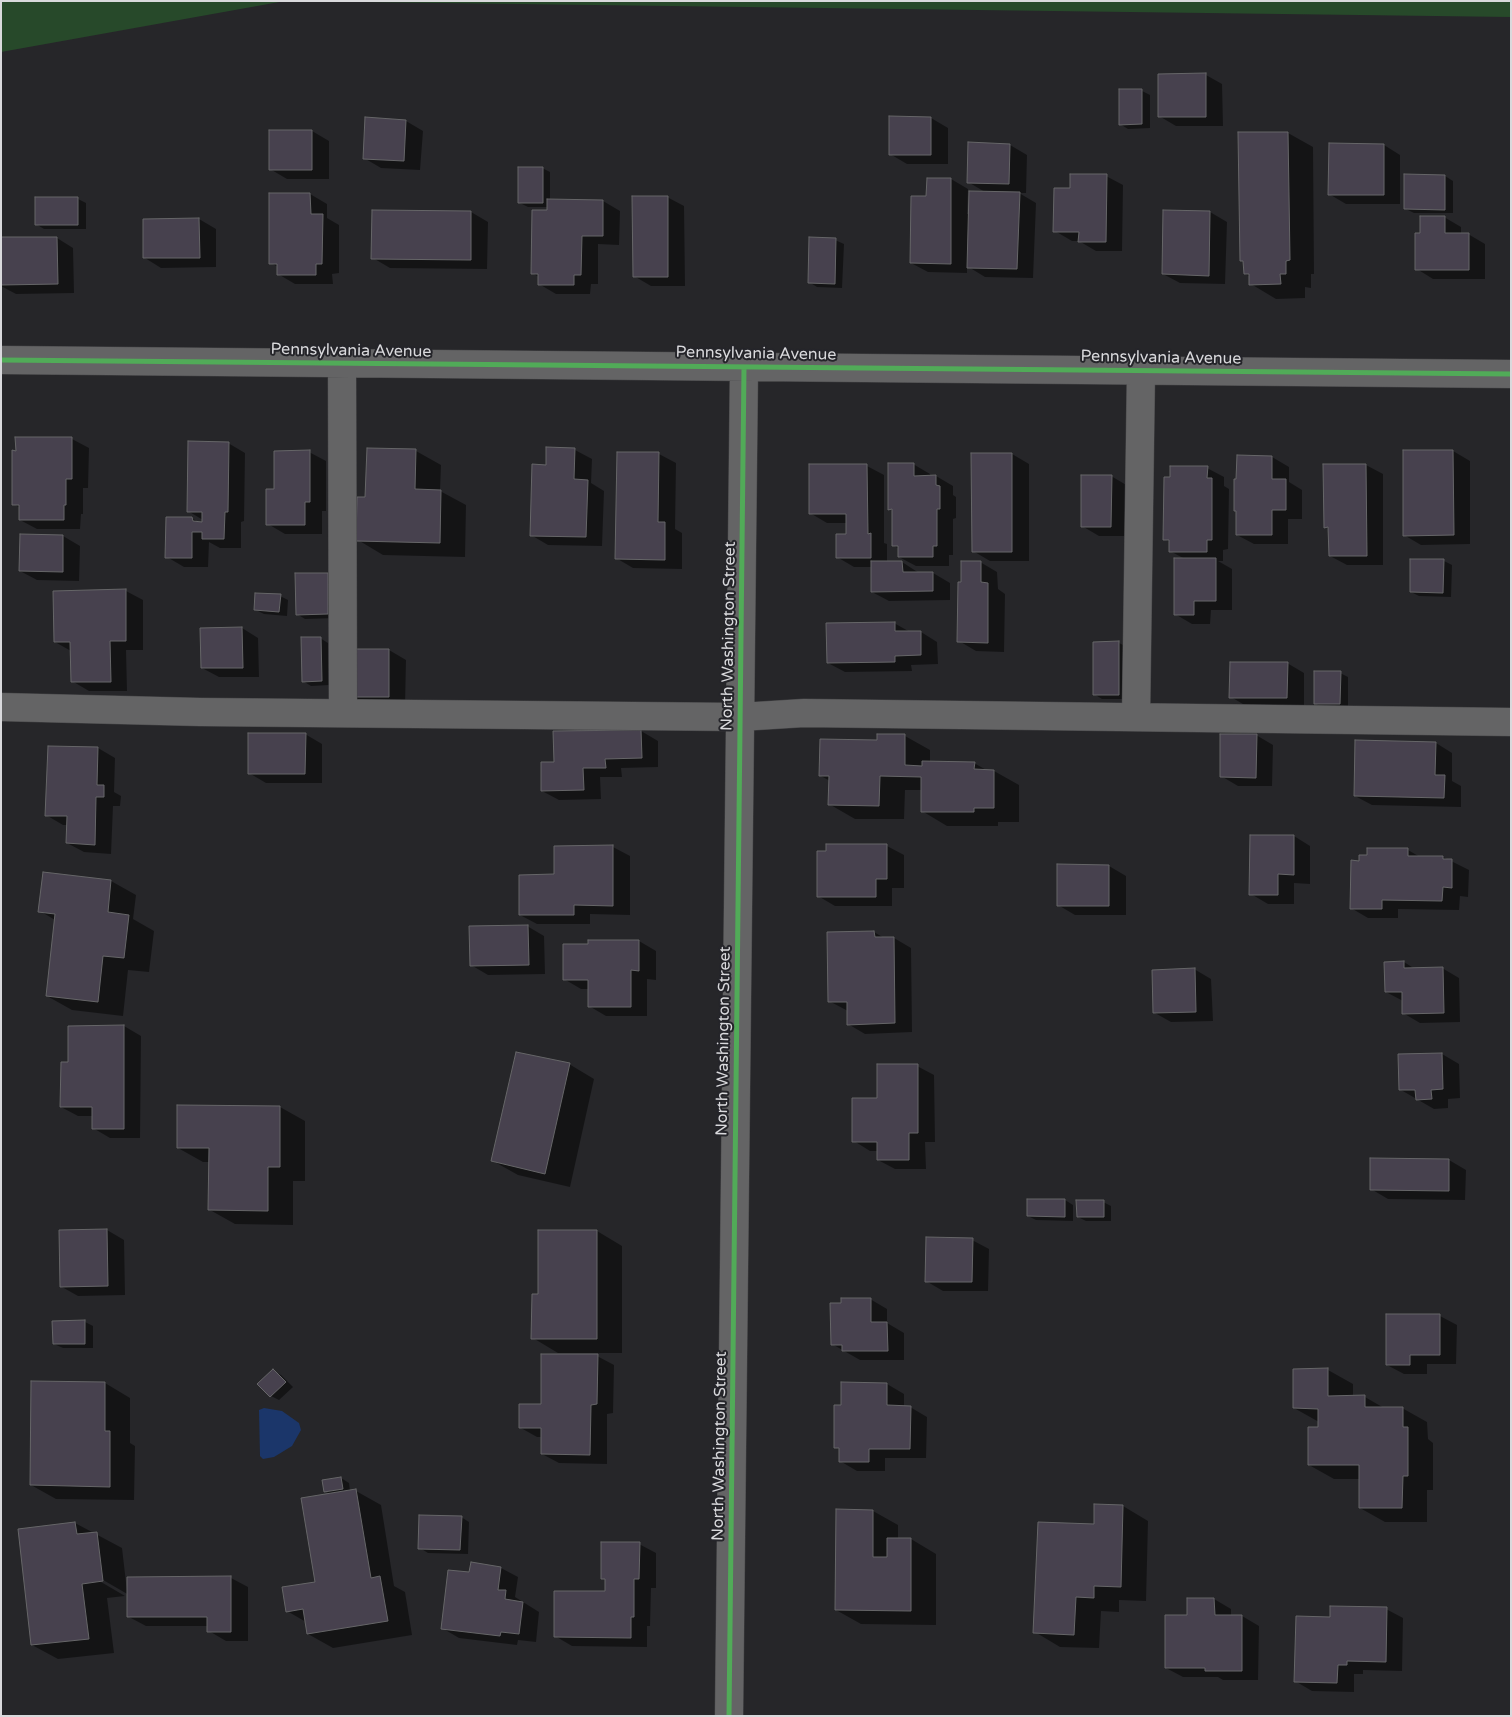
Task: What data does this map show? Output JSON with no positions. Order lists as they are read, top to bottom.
{
  "streets": {
    "street": ["Pennsylvania Avenue", "North Washington Street"]
  },
  "crossings": [
    ["Pennsylvania Avenue", "North Washington Street"]
  ]
}
